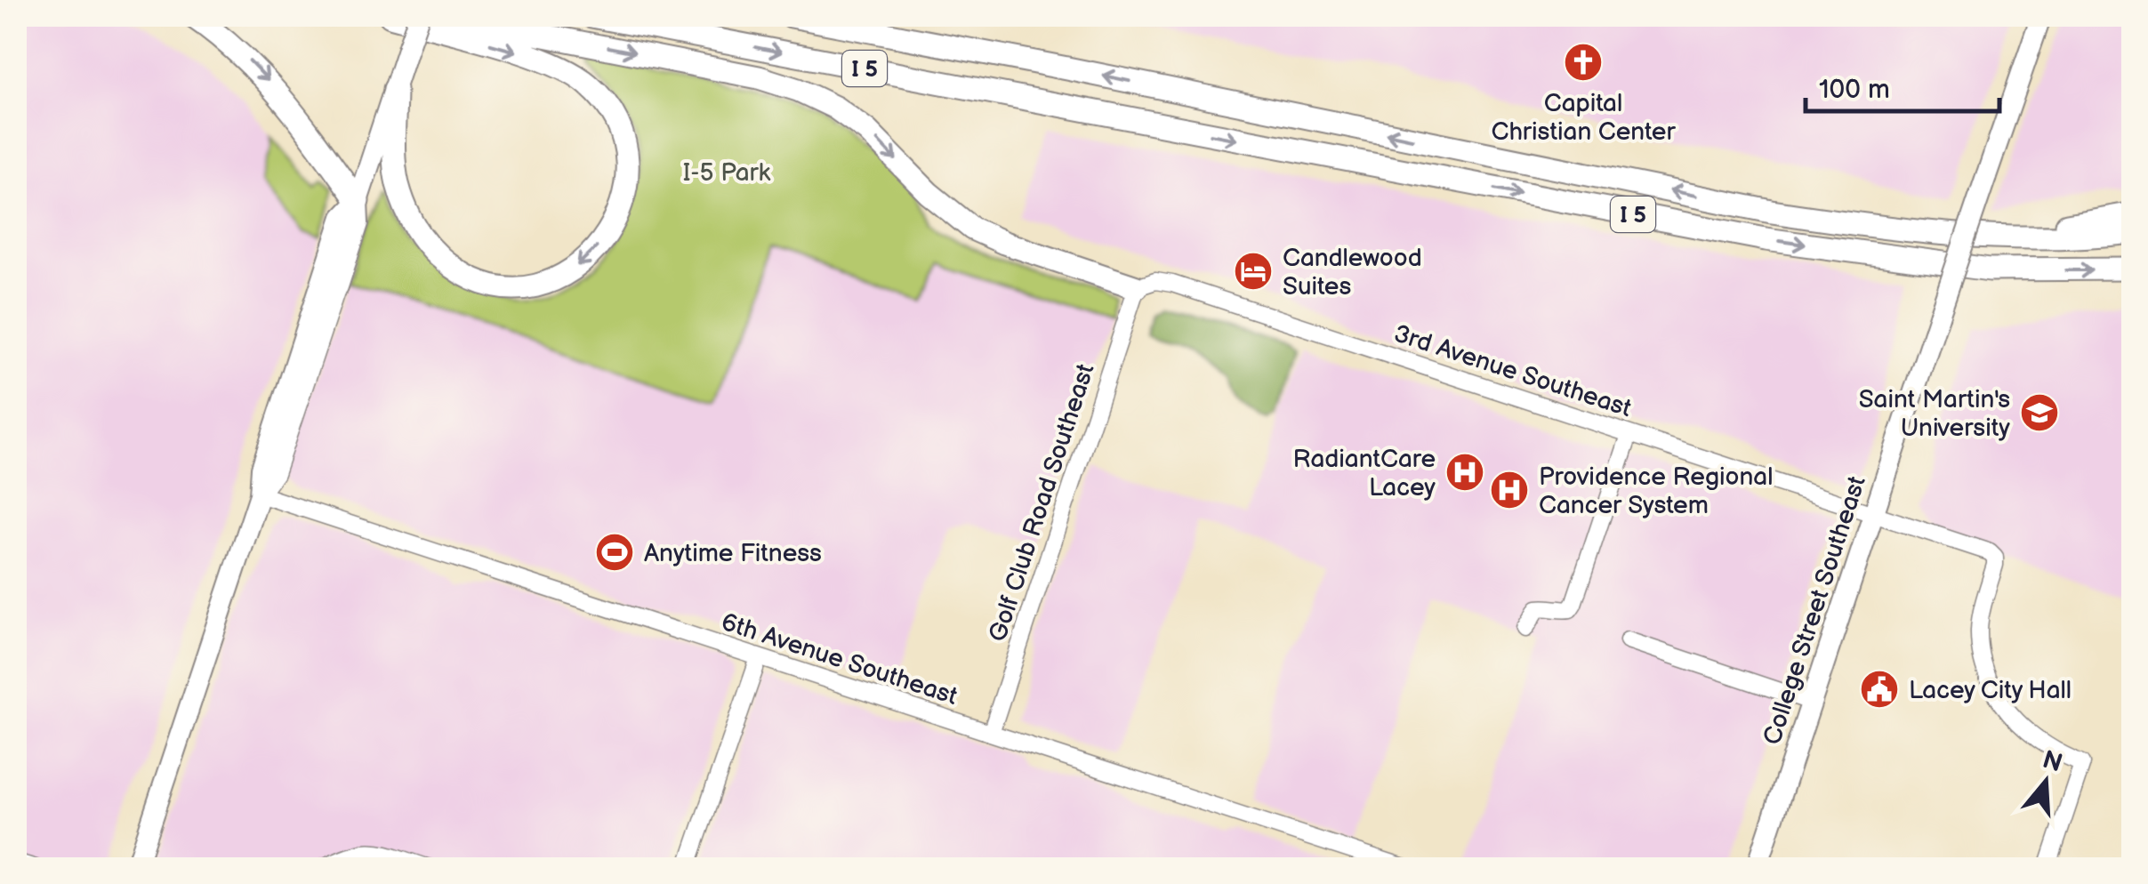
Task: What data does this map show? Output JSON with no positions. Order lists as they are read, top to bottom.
{
  "streets": {
    "highway": ["I 5"],
    "main road": ["College Street Southeast"],
    "street": ["3rd Avenue Southeast", "Golf Club Road Southeast", "6th Avenue Southeast"]
  },
  "crossings": [
    ["3rd Avenue Southeast", "Golf Club Road Southeast"],
    ["3rd Avenue Southeast", "College Street Southeast"],
    ["Golf Club Road Southeast", "6th Avenue Southeast"]
  ],
  "parks": ["I-5 Park"],
  "places": {
    "church": ["Capital Christian Center"],
    "hotel": ["Candlewood Suites"],
    "school or university": ["Saint Martin's University"],
    "hospital": ["RadiantCare Lacey", "Providence Regional Cancer System"],
    "sports": ["Anytime Fitness"],
    "public building": ["Lacey City Hall"]
  },
  "scale_bar": "100 m",
  "north": "top"
}
